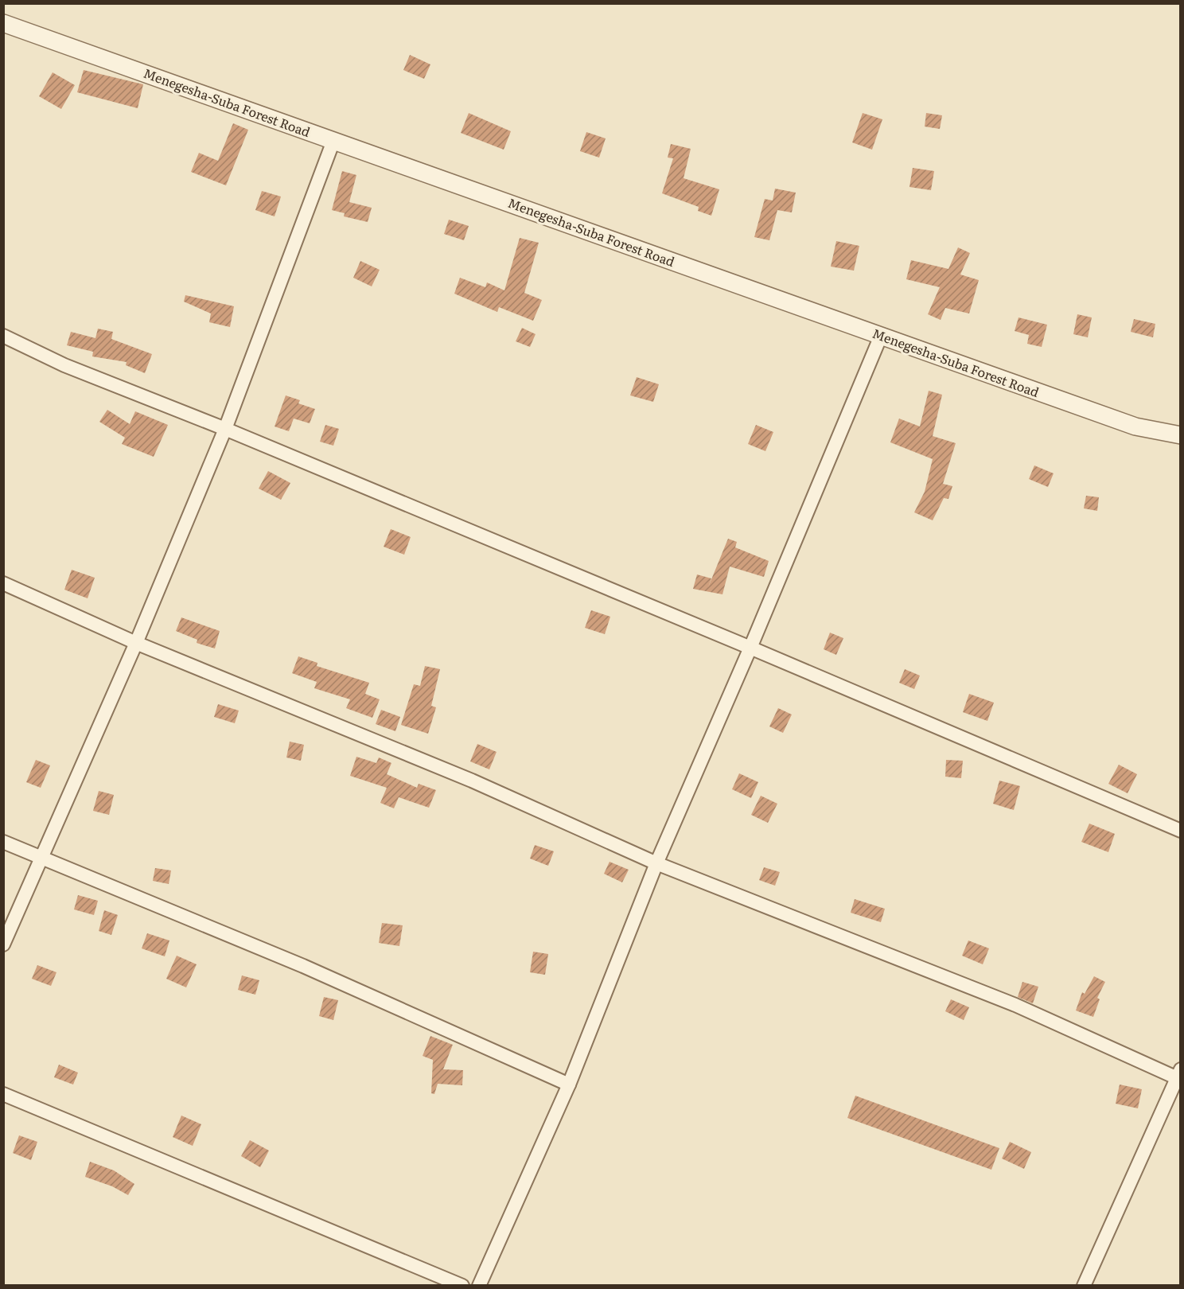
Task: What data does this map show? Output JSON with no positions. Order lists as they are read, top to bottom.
{
  "streets": {
    "street": ["Menegesha-Suba Forest Road"]
  }
}
